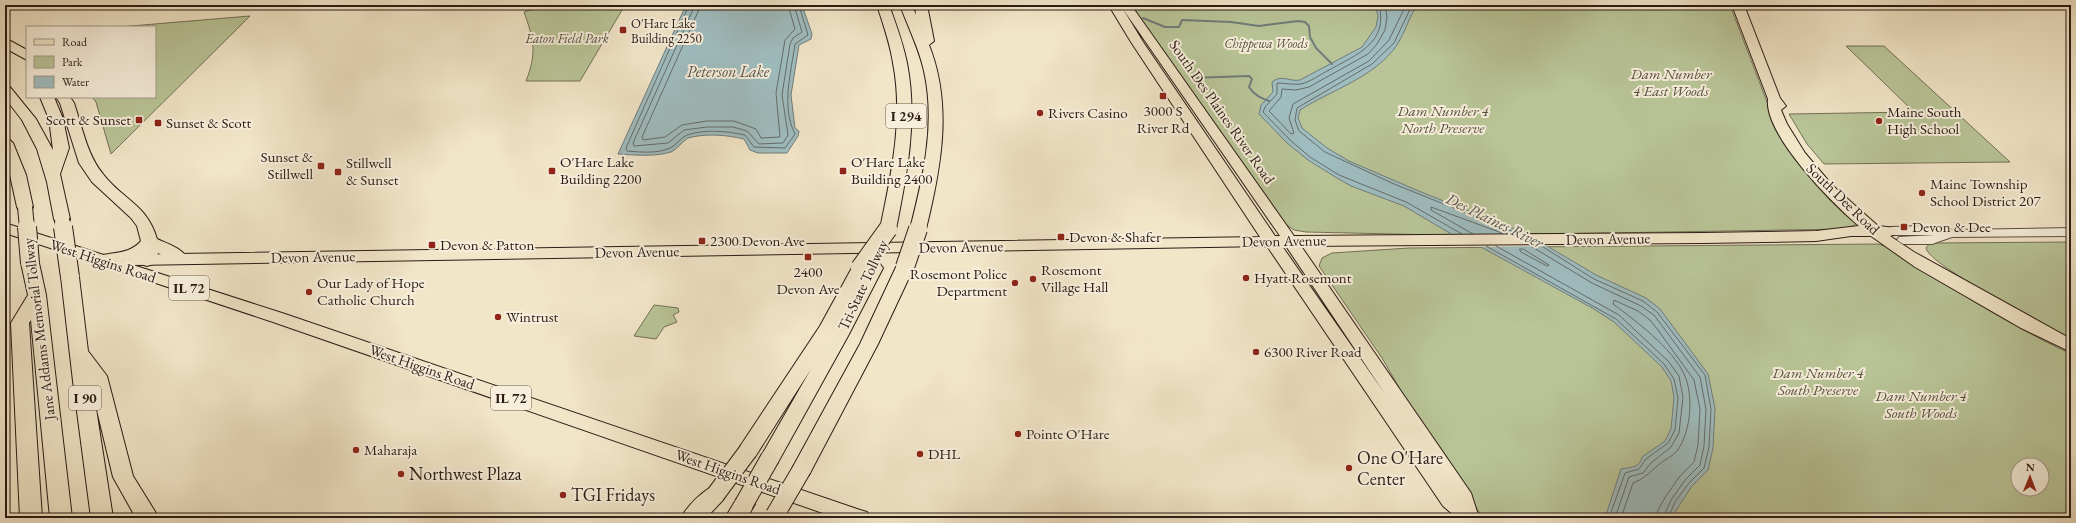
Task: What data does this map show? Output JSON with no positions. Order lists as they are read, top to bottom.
{
  "streets": {
    "highway": [
      "I 294",
      "Tri-State Tollway",
      "Jane Addams Memorial Tollway",
      "I 90"
    ],
    "main road": [
      "South Des Plaines River Road",
      "South Dee Road",
      "Devon Avenue",
      "West Higgins Road",
      "IL 72"
    ]
  },
  "crossings": [
    ["South Des Plaines River Road", "Devon Avenue"],
    ["South Dee Road", "Devon Avenue"],
    ["Devon Avenue", "West Higgins Road"]
  ],
  "water": ["Peterson Lake", "Des Plaines River"],
  "parks": [
    "Eaton Field Park",
    "Chippewa Woods",
    "Dam Number 4 East Woods",
    "Dam Number 4 North Preserve",
    "Dam Number 4 South Preserve",
    "Dam Number 4 South Woods"
  ],
  "places": {
    "transit": [
      "O'Hare Lake Building 2250",
      "3000 S River Rd",
      "Scott & Sunset",
      "Sunset & Scott",
      "Sunset & Stillwell",
      "O'Hare Lake Building 2200",
      "O'Hare Lake Building 2400",
      "Stillwell & Sunset",
      "Devon & Dee",
      "Devon & Shafer",
      "2300 Devon Ave",
      "Devon & Patton",
      "2400 Devon Ave"
    ],
    "other": [
      "Rivers Casino",
      "Maine South High School",
      "Maine Township School District 207",
      "Hyatt Rosemont",
      "Rosemont Village Hall",
      "Rosemont Police Department",
      "Our Lady of Hope Catholic Church",
      "Wintrust",
      "6300 River Road",
      "Pointe O'Hare",
      "Maharaja",
      "DHL",
      "One O'Hare Center",
      "Northwest Plaza",
      "TGI Fridays"
    ]
  },
  "legend": ["Road", "Park", "Water"],
  "north": "top"
}
